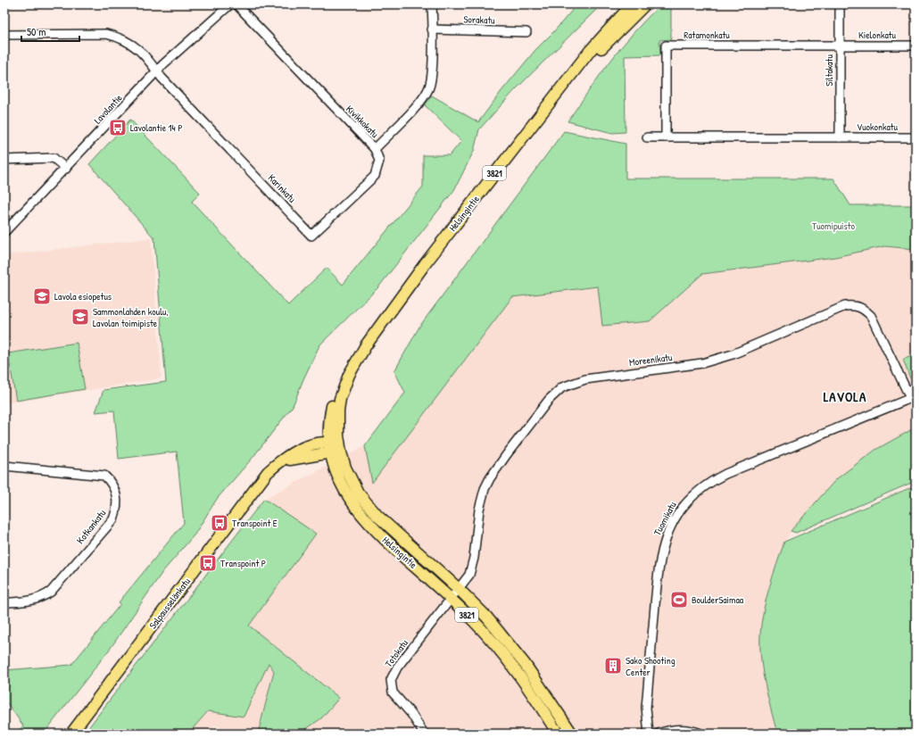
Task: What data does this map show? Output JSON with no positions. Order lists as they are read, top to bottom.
{
  "streets": {
    "main road": ["3821", "Helsingintie", "Salpausselänkatu"],
    "street": [
      "Sorakatu",
      "Ratamonkatu",
      "Kielonkatu",
      "Siltakatu",
      "Lavolantie",
      "Kivikkokatu",
      "Vuokonkatu",
      "Karinkatu",
      "Moreenikatu",
      "Tuomikatu",
      "Kotkankatu",
      "Totokatu"
    ]
  },
  "crossings": [
    ["Sorakatu", "Kivikkokatu"],
    ["Ratamonkatu", "Kielonkatu"],
    ["Ratamonkatu", "Siltakatu"],
    ["Kielonkatu", "Siltakatu"],
    ["Siltakatu", "Vuokonkatu"],
    ["Lavolantie", "Karinkatu"],
    ["Kivikkokatu", "Karinkatu"],
    ["Helsingintie", "Moreenikatu"],
    ["Helsingintie", "Salpausselänkatu"],
    ["Helsingintie", "Totokatu"],
    ["Moreenikatu", "Tuomikatu"],
    ["Moreenikatu", "Totokatu"]
  ],
  "districts": ["LAVOLA"],
  "parks": ["Tuomipuisto"],
  "places": {
    "bus stop": ["Lavolantie 14 P", "Transpoint E", "Transpoint P"],
    "school or university": ["Lavola esiopetus", "Sammonlahden koulu, Lavolan toimipiste"],
    "sports": ["BoulderSaimaa"],
    "building": ["Sako Shooting Center"]
  },
  "scale_bar": "50 m"
}
